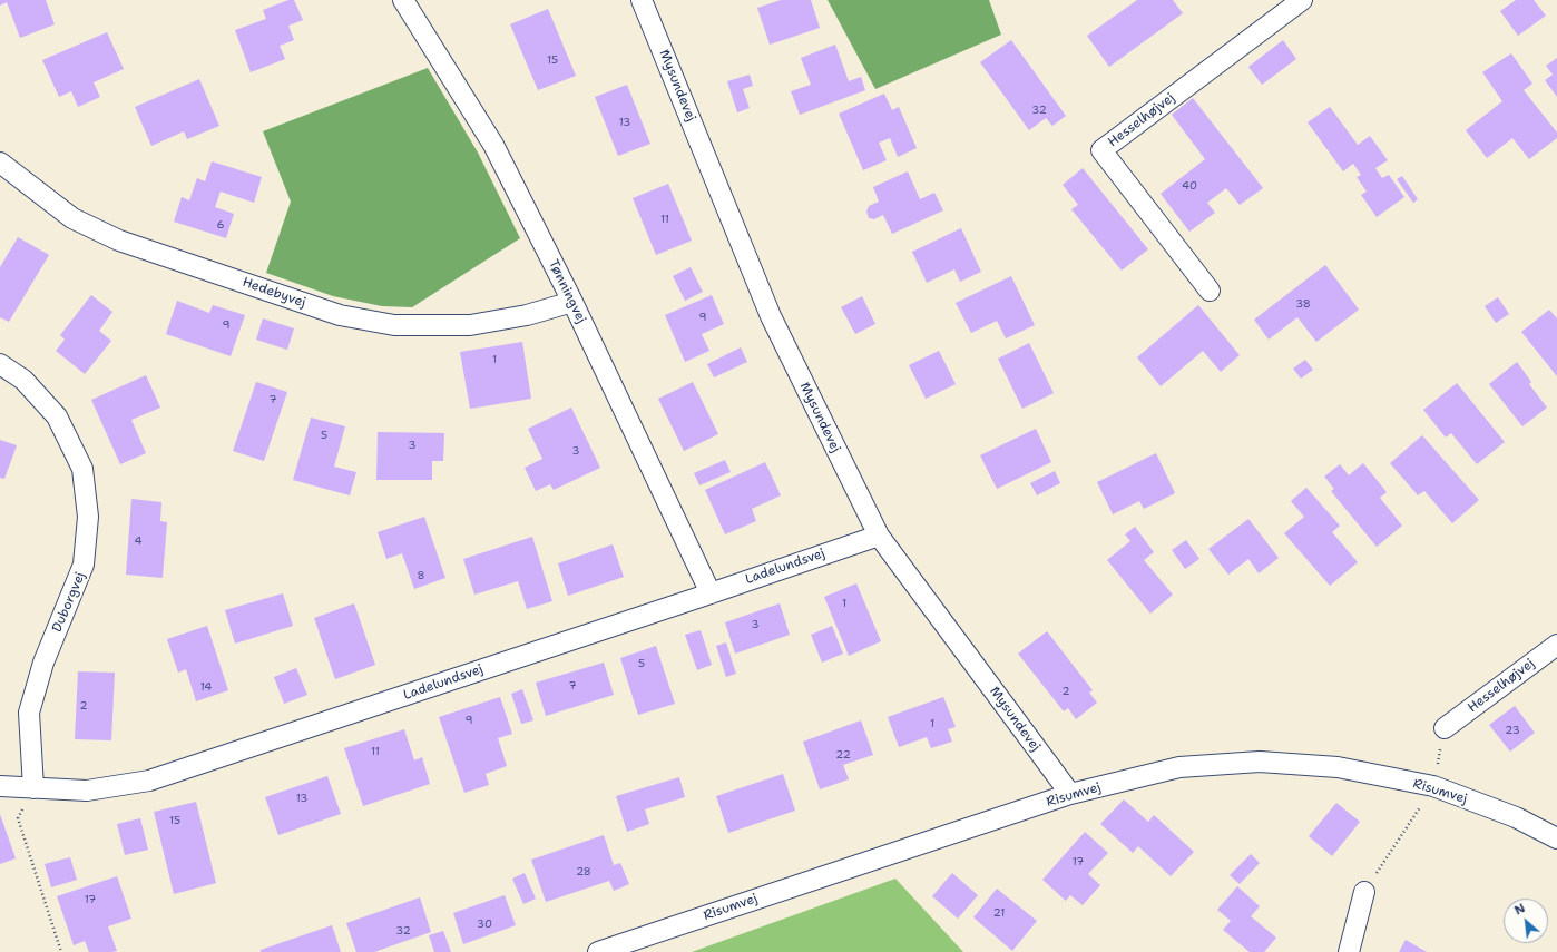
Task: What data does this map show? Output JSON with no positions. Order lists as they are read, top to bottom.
{
  "streets": {
    "street": [
      "Mysundevej",
      "Hesselhøjvej",
      "Tønningvej",
      "Hedebyvej",
      "Ladelundsvej",
      "Duborgvej",
      "Risumvej"
    ]
  },
  "crossings": [
    ["Mysundevej", "Ladelundsvej"],
    ["Mysundevej", "Risumvej"],
    ["Tønningvej", "Hedebyvej"],
    ["Tønningvej", "Ladelundsvej"],
    ["Ladelundsvej", "Duborgvej"]
  ],
  "house_numbers": [
    "15",
    "32",
    "13",
    "40",
    "11",
    "6",
    "38",
    "9",
    "9",
    "1",
    "7",
    "5",
    "3",
    "3",
    "4",
    "8",
    "1",
    "3",
    "5",
    "7",
    "14",
    "2",
    "2",
    "9",
    "1",
    "23",
    "11",
    "22",
    "13",
    "15",
    "17",
    "28",
    "17",
    "21",
    "30",
    "32"
  ],
  "north": "top left"
}
